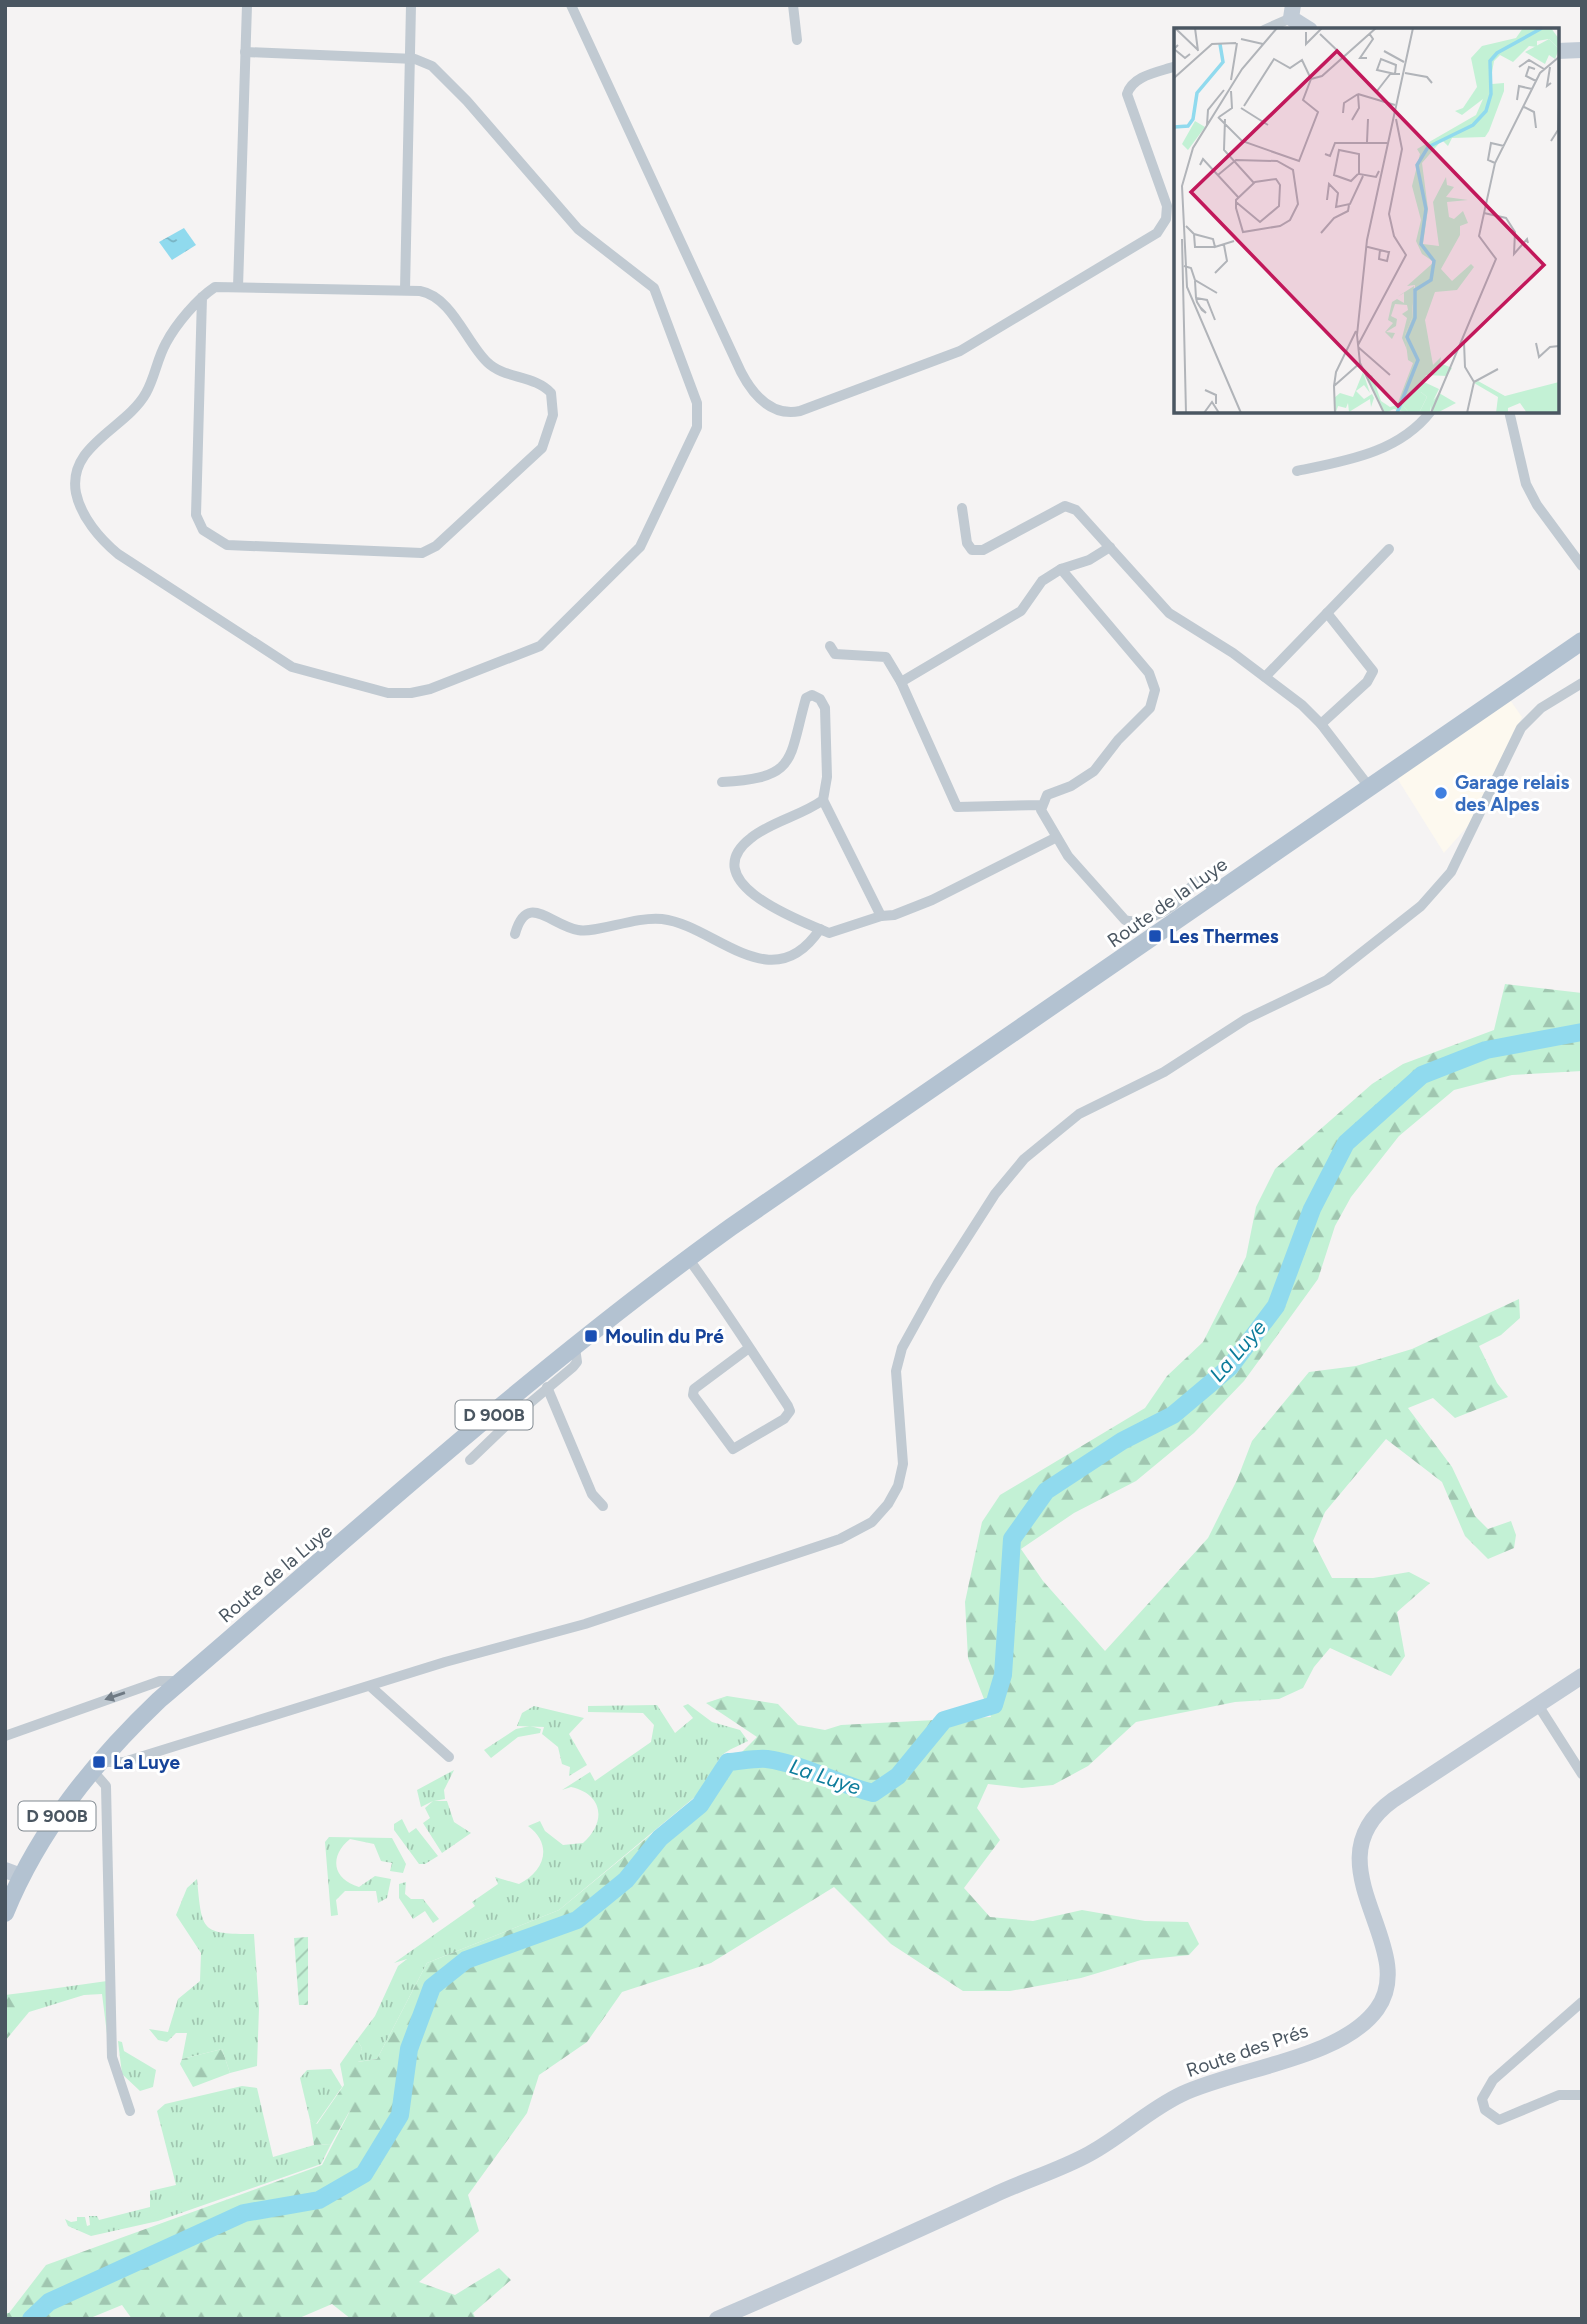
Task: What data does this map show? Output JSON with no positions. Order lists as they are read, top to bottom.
{
  "streets": {
    "main road": ["Route de la Luye", "D 900B"],
    "street": ["Route des Prés"]
  },
  "water": ["La Luye"],
  "places": {
    "other": ["Garage relais des Alpes"],
    "transit": ["Les Thermes", "Moulin du Pré", "La Luye"]
  }
}
